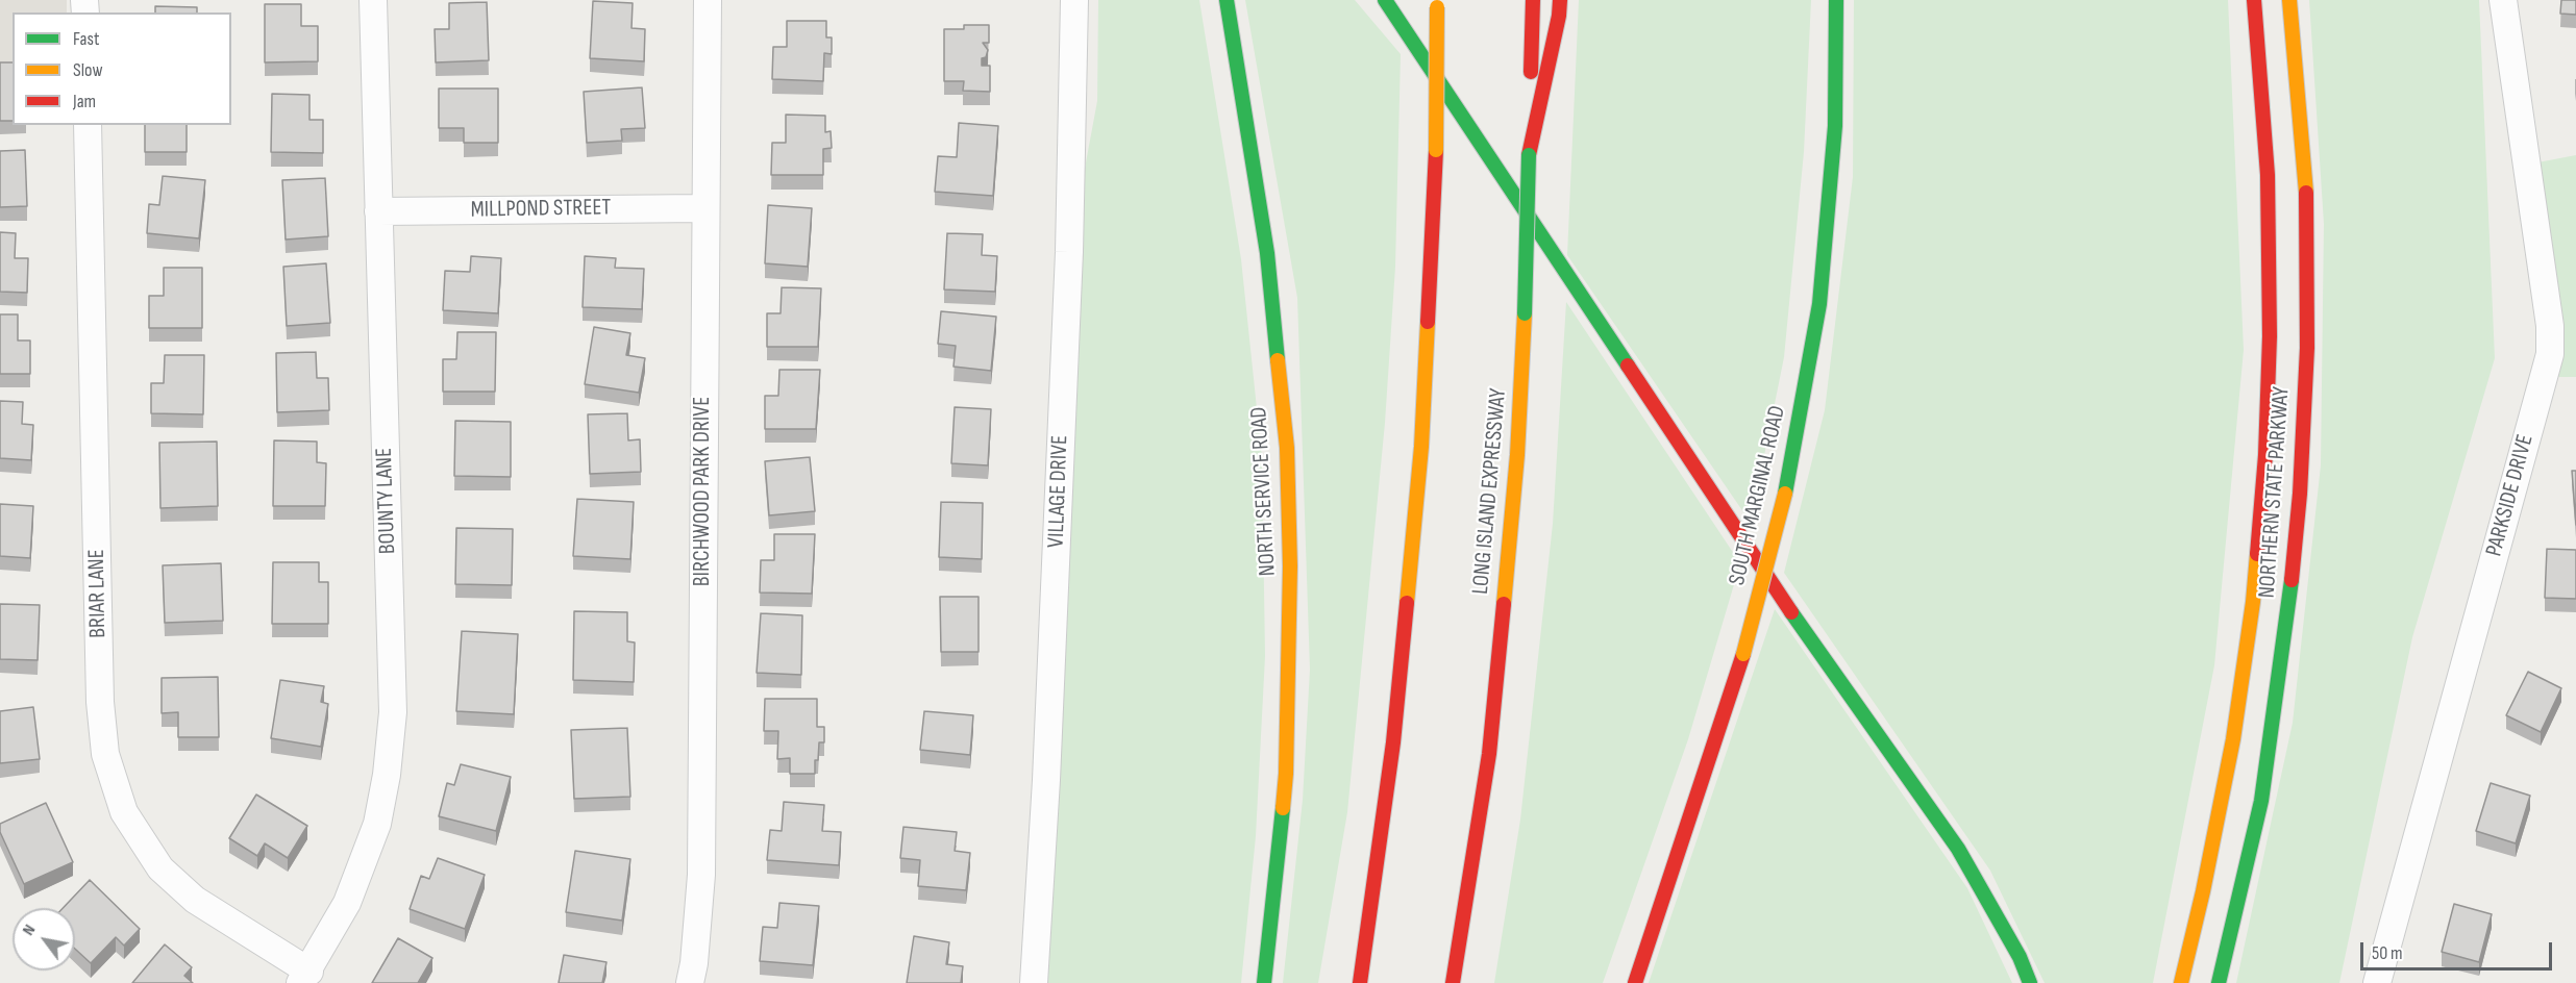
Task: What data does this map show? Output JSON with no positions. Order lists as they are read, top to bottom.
{
  "streets": {
    "main road": [
      "NORTH SERVICE ROAD",
      "LONG ISLAND EXPRESSWAY",
      "NORTHERN STATE PARKWAY",
      "SOUTH MARGINAL ROAD"
    ],
    "street": [
      "MILLPOND STREET",
      "BIRCHWOOD PARK DRIVE",
      "VILLAGE DRIVE",
      "PARKSIDE DRIVE",
      "BOUNTY LANE",
      "BRIAR LANE"
    ]
  },
  "crossings": [
    ["MILLPOND STREET", "BIRCHWOOD PARK DRIVE"],
    ["MILLPOND STREET", "BOUNTY LANE"],
    ["BOUNTY LANE", "BRIAR LANE"]
  ],
  "legend": ["Fast", "Slow", "Jam"],
  "scale_bar": "50 m",
  "north": "top left"
}
